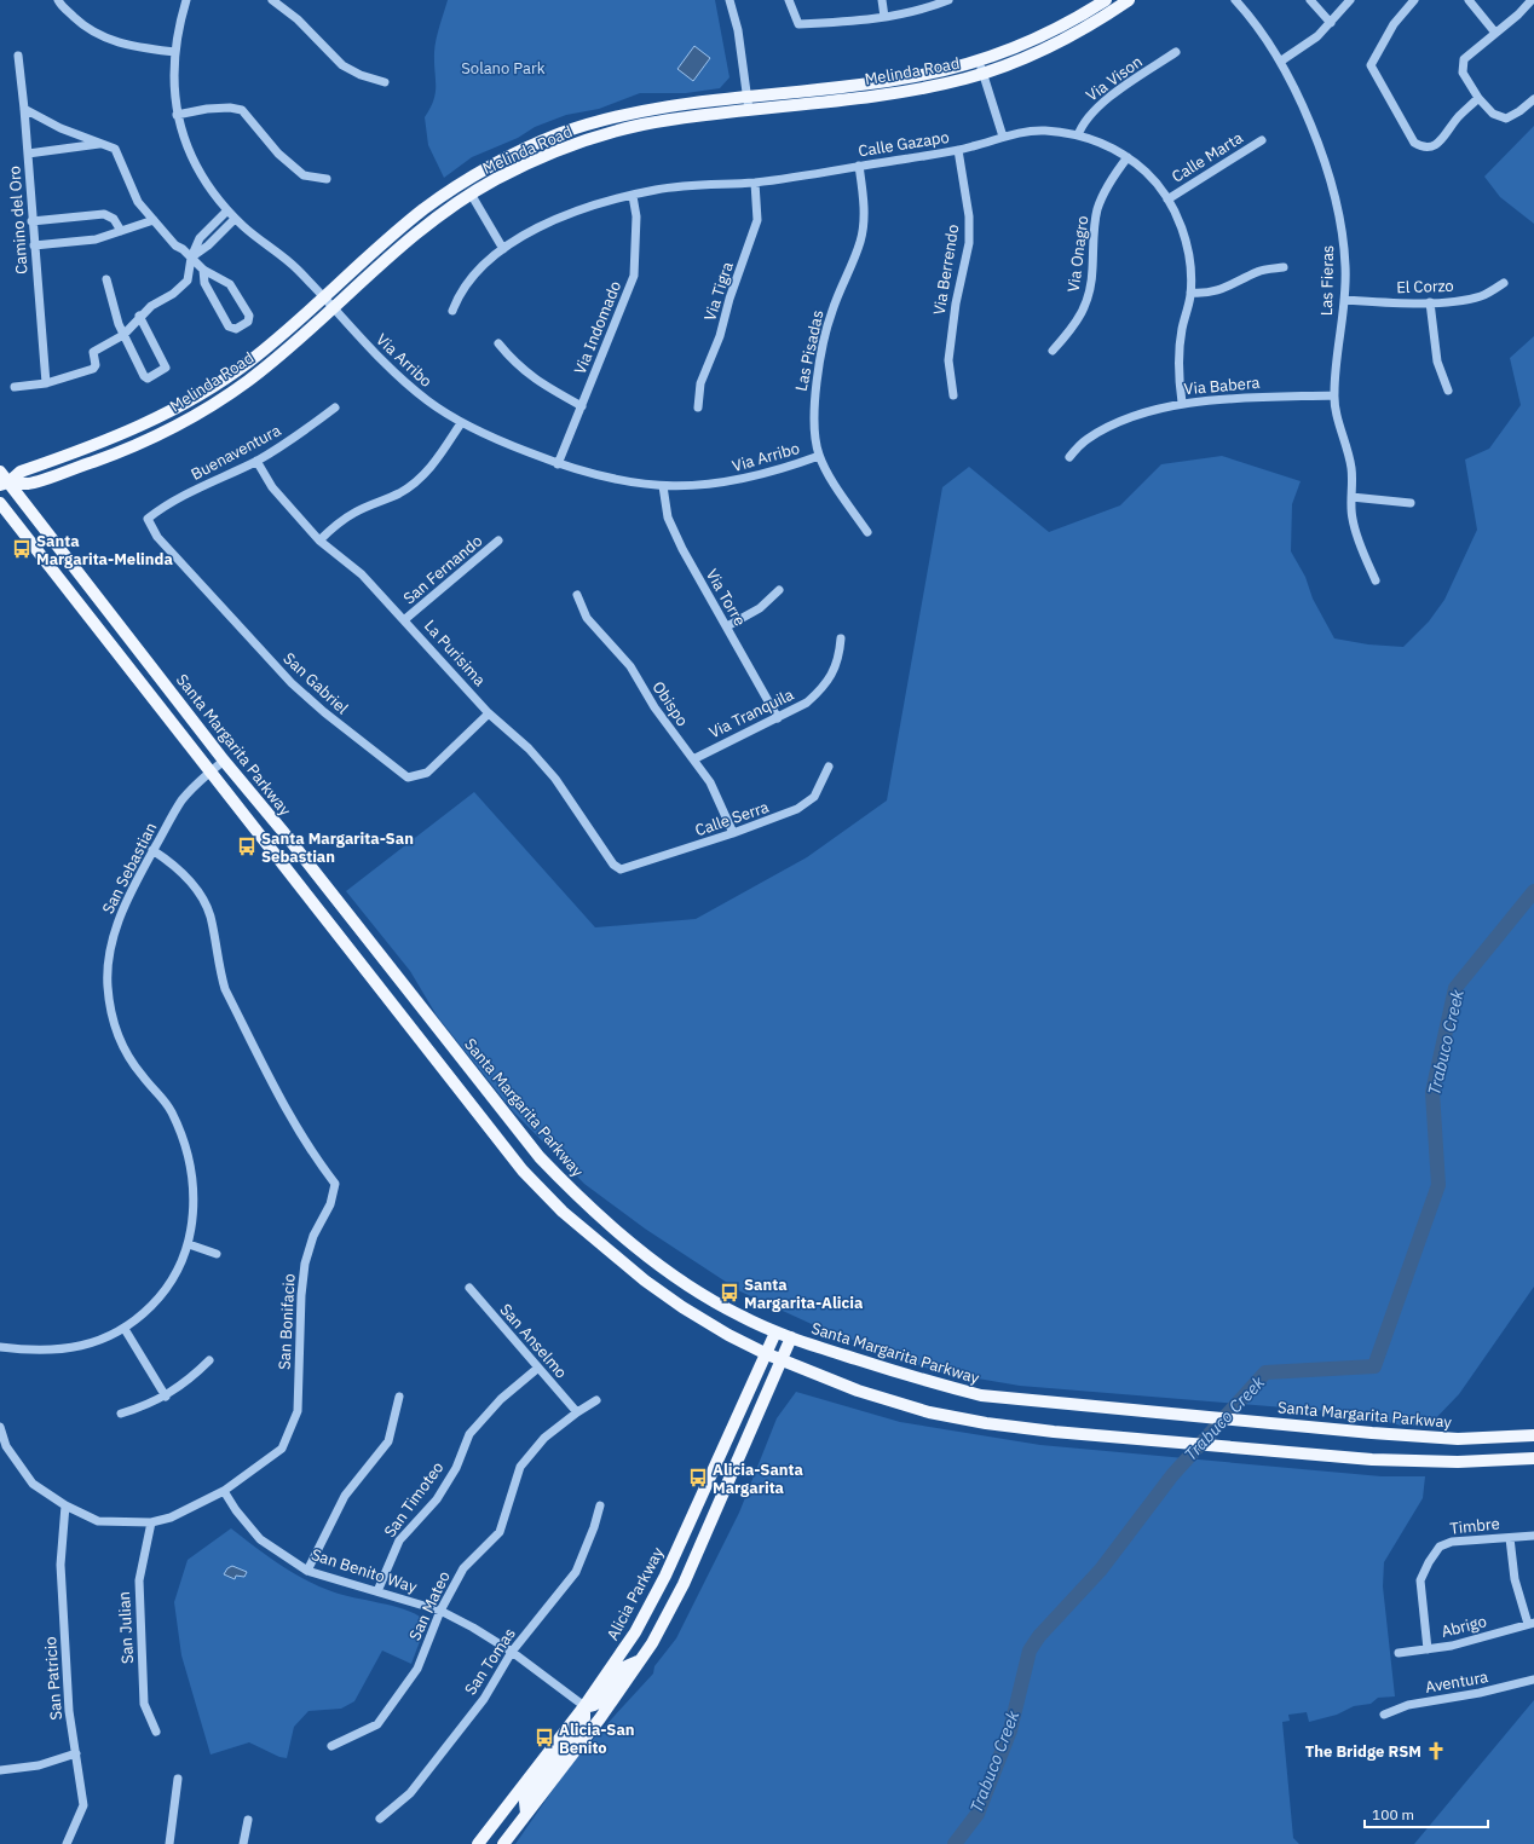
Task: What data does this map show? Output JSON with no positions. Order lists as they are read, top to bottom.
{
  "streets": {
    "main road": ["Melinda Road", "Santa Margarita Parkway", "Alicia Parkway"],
    "street": [
      "Via Vison",
      "Calle Gazapo",
      "Calle Marta",
      "Camino del Oro",
      "Via Onagro",
      "Via Berrendo",
      "Las Fieras",
      "El Corzo",
      "Via Tigra",
      "Via Indomado",
      "Las Pisadas",
      "Via Arribo",
      "Via Babera",
      "Buenaventura",
      "San Fernando",
      "Via Torre",
      "La Purisima",
      "San Gabriel",
      "Obispo",
      "Via Tranquila",
      "Calle Serra",
      "San Sebastian",
      "San Bonifacio",
      "San Anselmo",
      "San Timoteo",
      "Timbre",
      "San Benito Way",
      "San Mateo",
      "Abrigo",
      "San Julian",
      "San Tomas",
      "San Patricio",
      "Aventura"
    ]
  },
  "crossings": [
    ["Melinda Road", "Via Arribo"],
    ["Melinda Road", "Santa Margarita Parkway"],
    ["Via Vison", "Calle Gazapo"],
    ["Calle Gazapo", "Calle Marta"],
    ["Calle Gazapo", "Via Onagro"],
    ["Calle Gazapo", "Via Berrendo"],
    ["Calle Gazapo", "Via Tigra"],
    ["Calle Gazapo", "Via Indomado"],
    ["Calle Gazapo", "Las Pisadas"],
    ["Calle Gazapo", "Via Babera"],
    ["Las Fieras", "El Corzo"],
    ["Las Fieras", "Via Babera"],
    ["Via Indomado", "Via Arribo"],
    ["Las Pisadas", "Via Arribo"],
    ["Via Arribo", "Via Torre"],
    ["Buenaventura", "La Purisima"],
    ["Buenaventura", "San Gabriel"],
    ["San Fernando", "La Purisima"],
    ["Via Torre", "Via Tranquila"],
    ["La Purisima", "San Gabriel"],
    ["La Purisima", "Calle Serra"],
    ["Obispo", "Via Tranquila"],
    ["Obispo", "Calle Serra"],
    ["Santa Margarita Parkway", "San Sebastian"],
    ["Santa Margarita Parkway", "Alicia Parkway"],
    ["San Sebastian", "San Bonifacio"],
    ["San Bonifacio", "San Benito Way"],
    ["San Bonifacio", "San Julian"],
    ["San Bonifacio", "San Patricio"],
    ["San Anselmo", "San Timoteo"],
    ["San Anselmo", "San Mateo"],
    ["San Timoteo", "San Benito Way"],
    ["Timbre", "Abrigo"],
    ["San Benito Way", "Alicia Parkway"],
    ["San Benito Way", "San Mateo"],
    ["San Benito Way", "San Tomas"]
  ],
  "water": ["Trabuco Creek"],
  "parks": ["Solano Park"],
  "places": {
    "bus stop": [
      "Santa Margarita-Melinda",
      "Santa Margarita-San Sebastian",
      "Santa Margarita-Alicia",
      "Alicia-Santa Margarita",
      "Alicia-San Benito"
    ],
    "church": ["The Bridge RSM"]
  },
  "scale_bar": "100 m"
}
